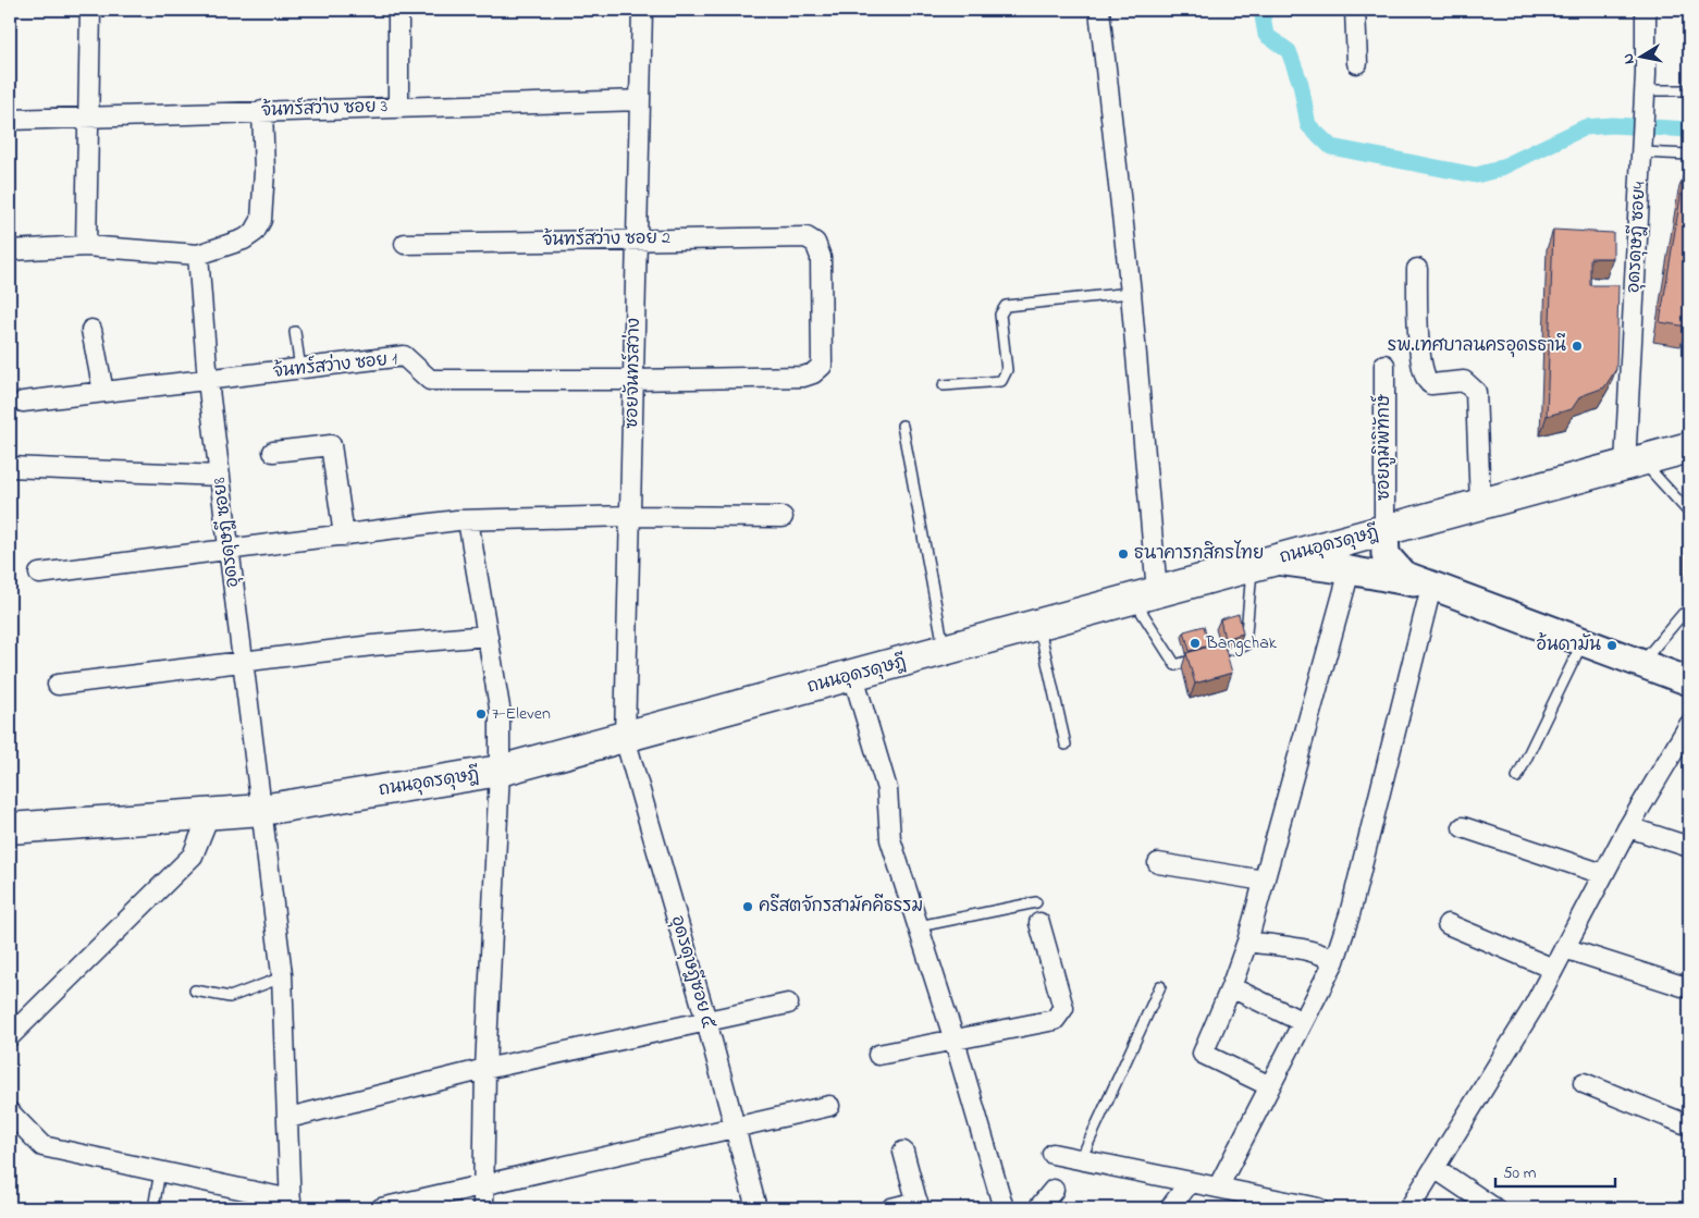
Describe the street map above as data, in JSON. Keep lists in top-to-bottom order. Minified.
{"streets":{"main road":["ถนนอุดรดุษฎี"],"street":["จ้นทร์สว่าง ซอย 3","อุดรดุษฎี ซอย4","จ้นทร์สว่าง ซอย 2","จ้นทร์สว่าง ซอย 1","ซอยจันทร์สว่าง","ซอยภูมิพิทักษ์","อุดรดุษฎี ซอย8","อุดรดุษฎีซอย ๕"]},"crossings":[["จ้นทร์สว่าง ซอย 3","ซอยจันทร์สว่าง"],["อุดรดุษฎี ซอย4","ถนนอุดรดุษฎี"],["จ้นทร์สว่าง ซอย 2","จ้นทร์สว่าง ซอย 1"],["จ้นทร์สว่าง ซอย 2","ซอยจันทร์สว่าง"],["จ้นทร์สว่าง ซอย 1","ซอยจันทร์สว่าง"],["จ้นทร์สว่าง ซอย 1","อุดรดุษฎี ซอย8"],["ซอยจันทร์สว่าง","ถนนอุดรดุษฎี"],["ซอยจันทร์สว่าง","อุดรดุษฎีซอย ๕"],["ซอยภูมิพิทักษ์","ถนนอุดรดุษฎี"],["อุดรดุษฎี ซอย8","ถนนอุดรดุษฎี"],["ถนนอุดรดุษฎี","อุดรดุษฎีซอย ๕"]],"places":["รพ.เทศบาลนครอุดรธานี","ธนาคารกสิกรไทย","Bangchak","อ้นดามัน","7-Eleven","ครีสตจักรสามัคคีธรรม"],"scale_bar":"50 m","north":"left"}
